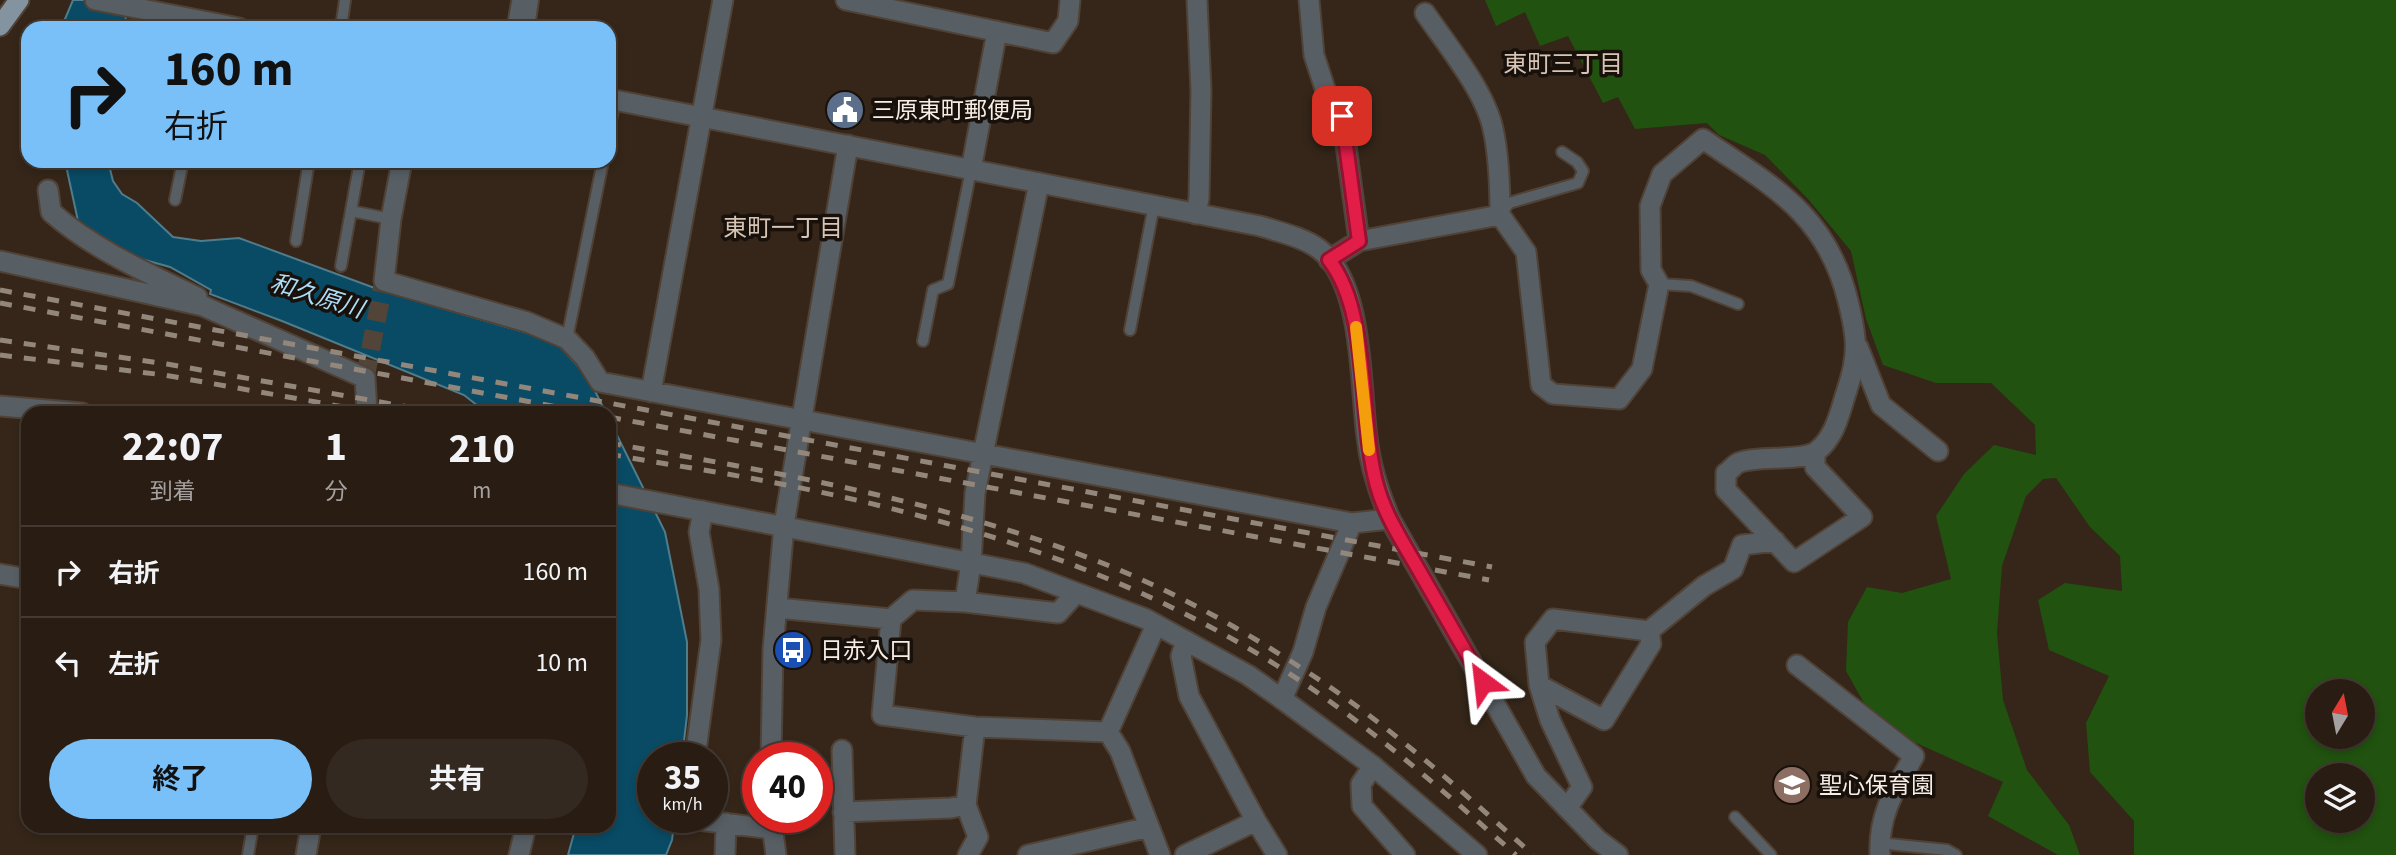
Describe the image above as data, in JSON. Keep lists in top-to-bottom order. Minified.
{"districts":["東町三丁目","東町一丁目"],"water":["和久原川"],"places":{"public building":["三原東町郵便局"],"bus stop":["日赤入口"],"school or university":["聖心保育園"]},"north":"top","page":{"turn":["160 m","右折"],"eta":["22:07","到着","1","分","210","m"],"list":[{"name":"右折","value":"160 m"},{"name":"左折","value":"10 m"}],"buttons":["終了","共有"],"speed":"35 km/h","limit":"40"}}
